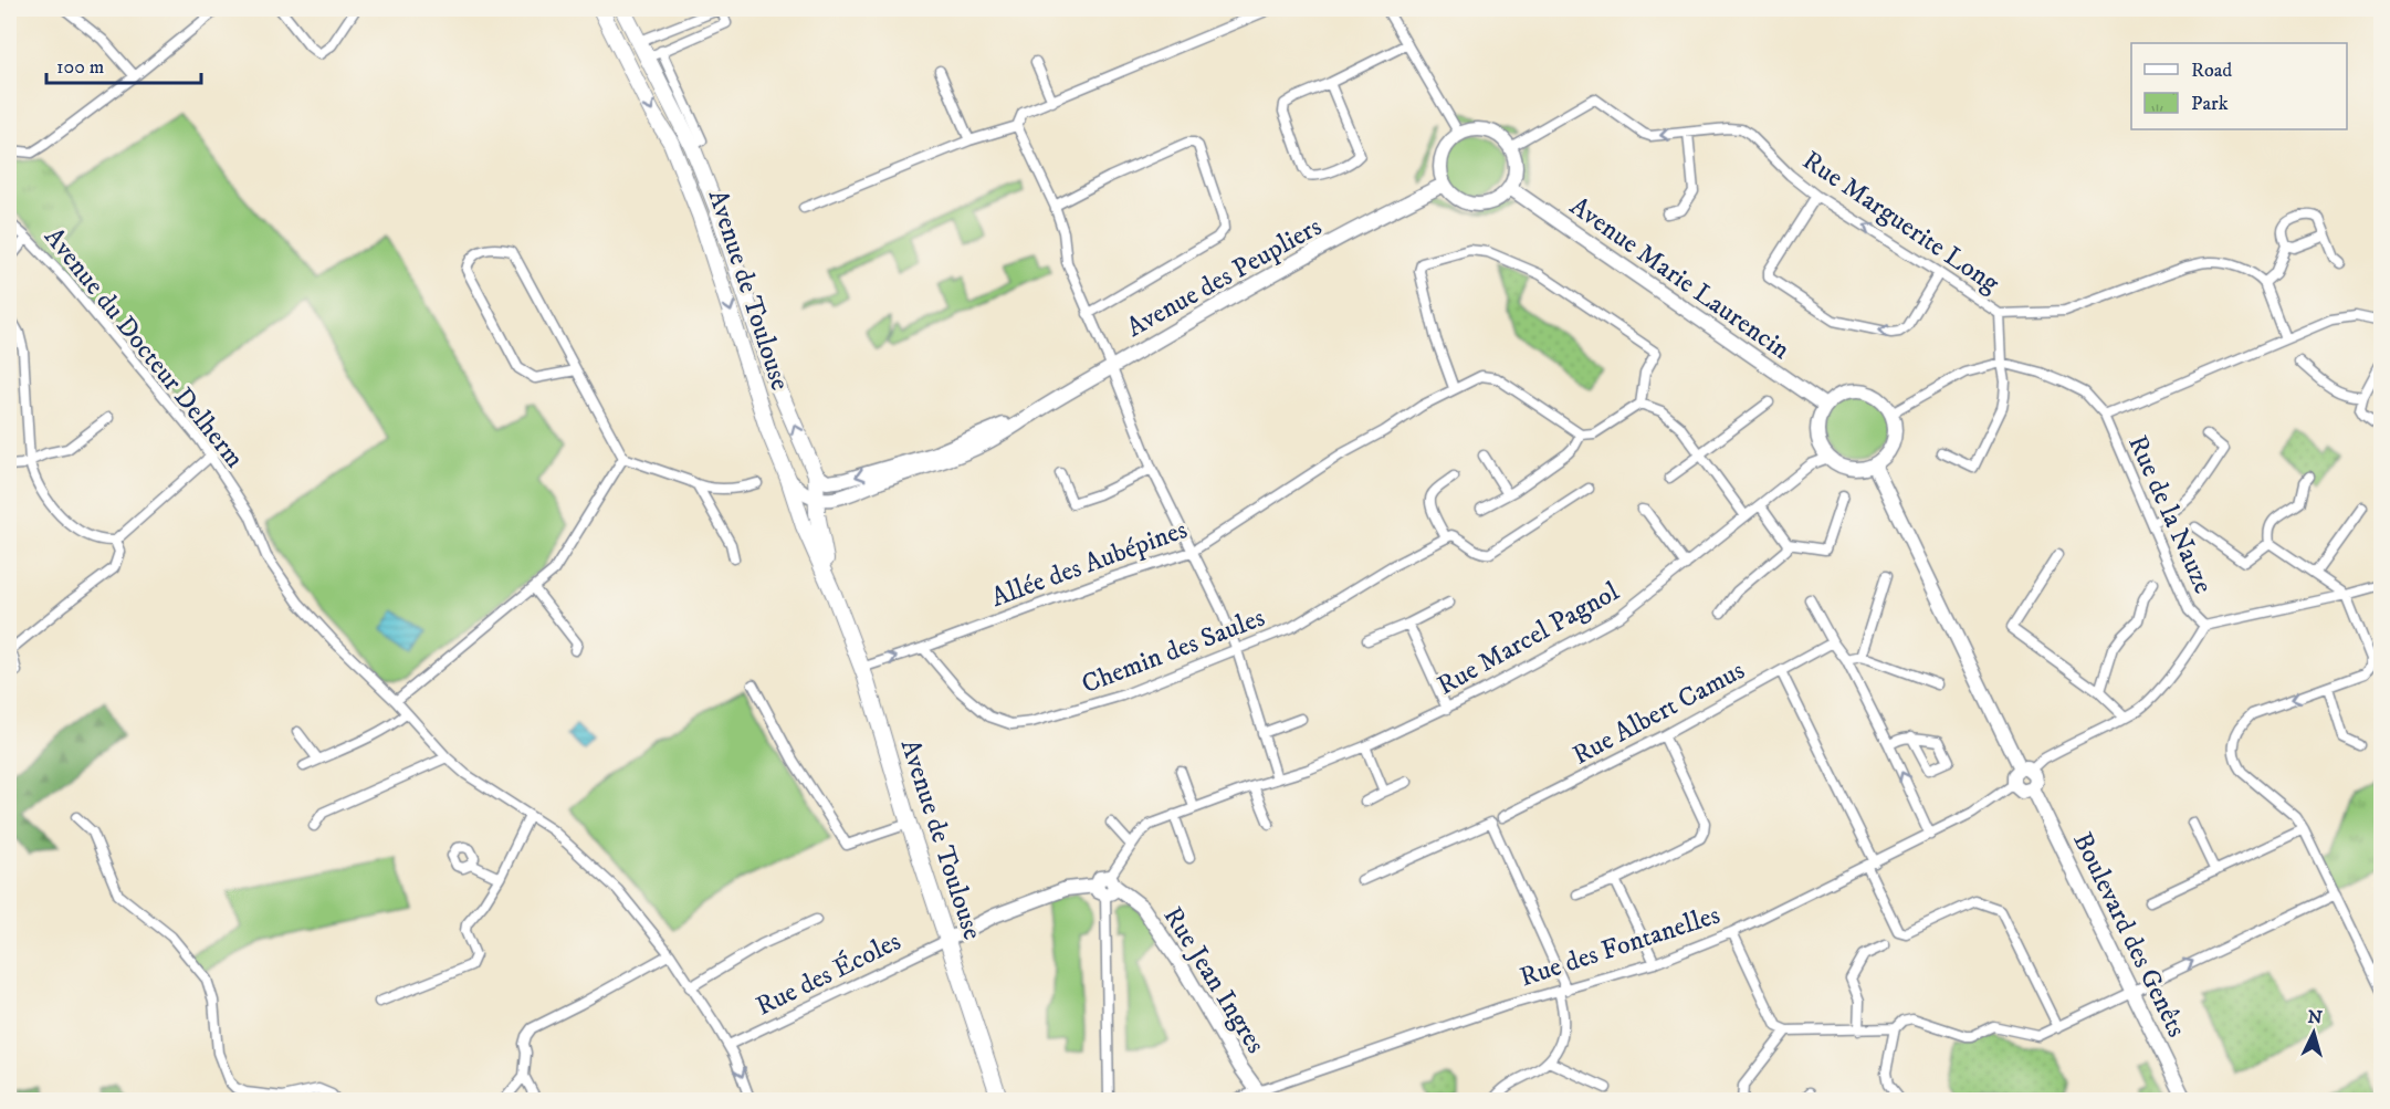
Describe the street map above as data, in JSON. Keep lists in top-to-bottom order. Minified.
{"streets":{"main road":["Avenue de Toulouse"],"street":["Rue Marguerite Long","Avenue des Peupliers","Avenue Marie Laurencin","Avenue du Docteur Delherm","Rue de la Nauze","Allée des Aubépines","Rue Marcel Pagnol","Chemin des Saules","Rue Albert Camus","Boulevard des Genêts","Rue des Fontanelles","Rue des Écoles","Rue Jean Ingres"]},"crossings":[["Rue Marguerite Long","Avenue des Peupliers"],["Rue Marguerite Long","Avenue Marie Laurencin"],["Avenue des Peupliers","Avenue Marie Laurencin"],["Avenue des Peupliers","Avenue de Toulouse"],["Avenue Marie Laurencin","Rue Marcel Pagnol"],["Avenue de Toulouse","Allée des Aubépines"],["Avenue de Toulouse","Rue des Écoles"],["Avenue du Docteur Delherm","Rue des Écoles"],["Allée des Aubépines","Chemin des Saules"],["Rue Marcel Pagnol","Rue Jean Ingres"],["Boulevard des Genêts","Rue des Fontanelles"],["Rue des Fontanelles","Rue Jean Ingres"]],"one_way":["Rue Marguerite Long"],"legend":["Road","Park"],"scale_bar":"100 m","north":"top"}
